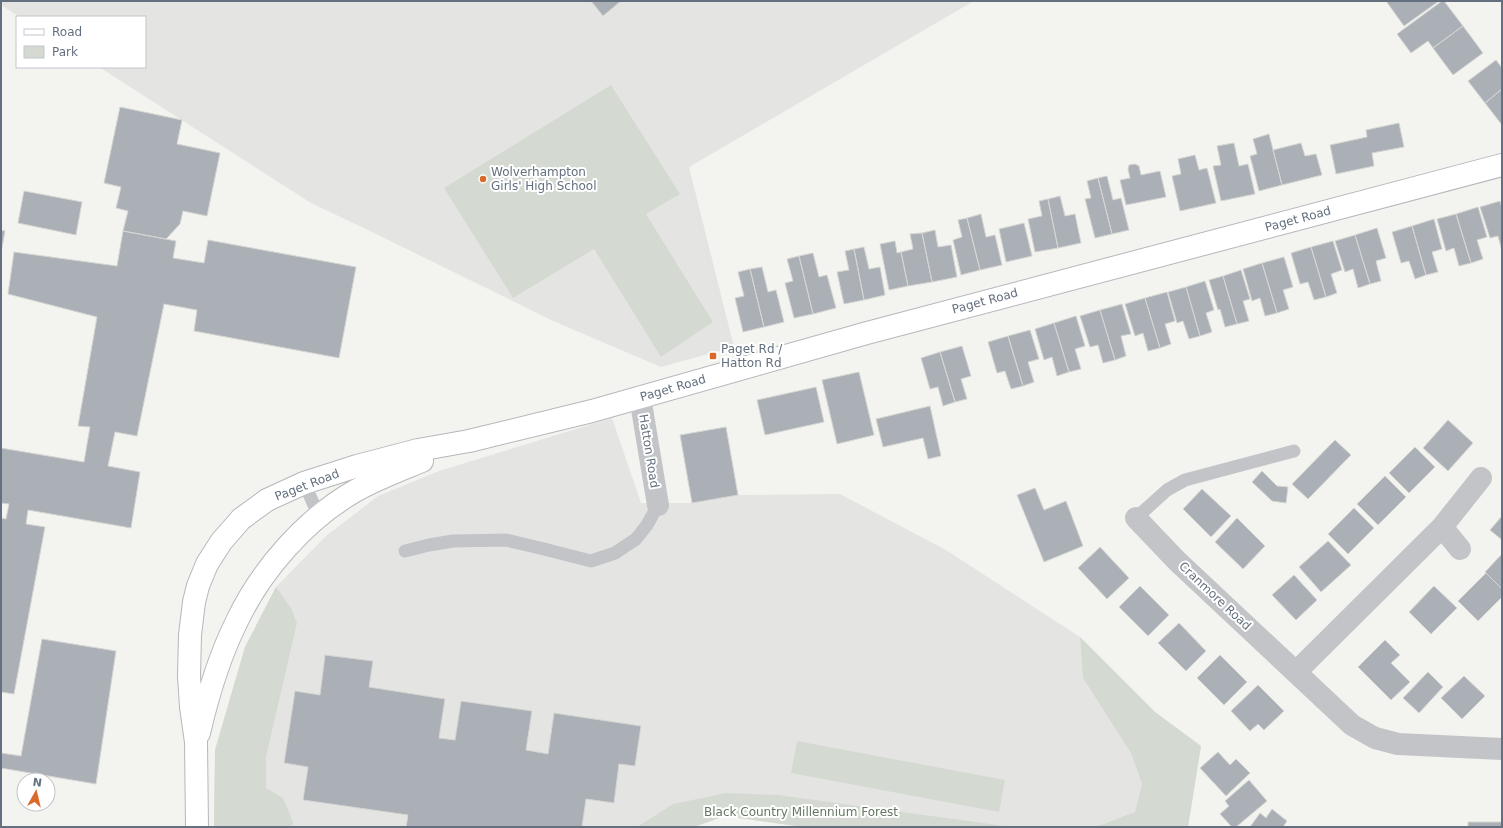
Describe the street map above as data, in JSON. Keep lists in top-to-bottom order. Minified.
{"streets":{"street":["Paget Road","Hatton Road","Cranmore Road"]},"crossings":[["Paget Road","Hatton Road"]],"parks":["Black Country Millennium Forest"],"places":{"other":["Wolverhampton Girls' High School"],"transit":["Paget Rd / Hatton Rd"]},"legend":["Road","Park"],"north":"top"}
